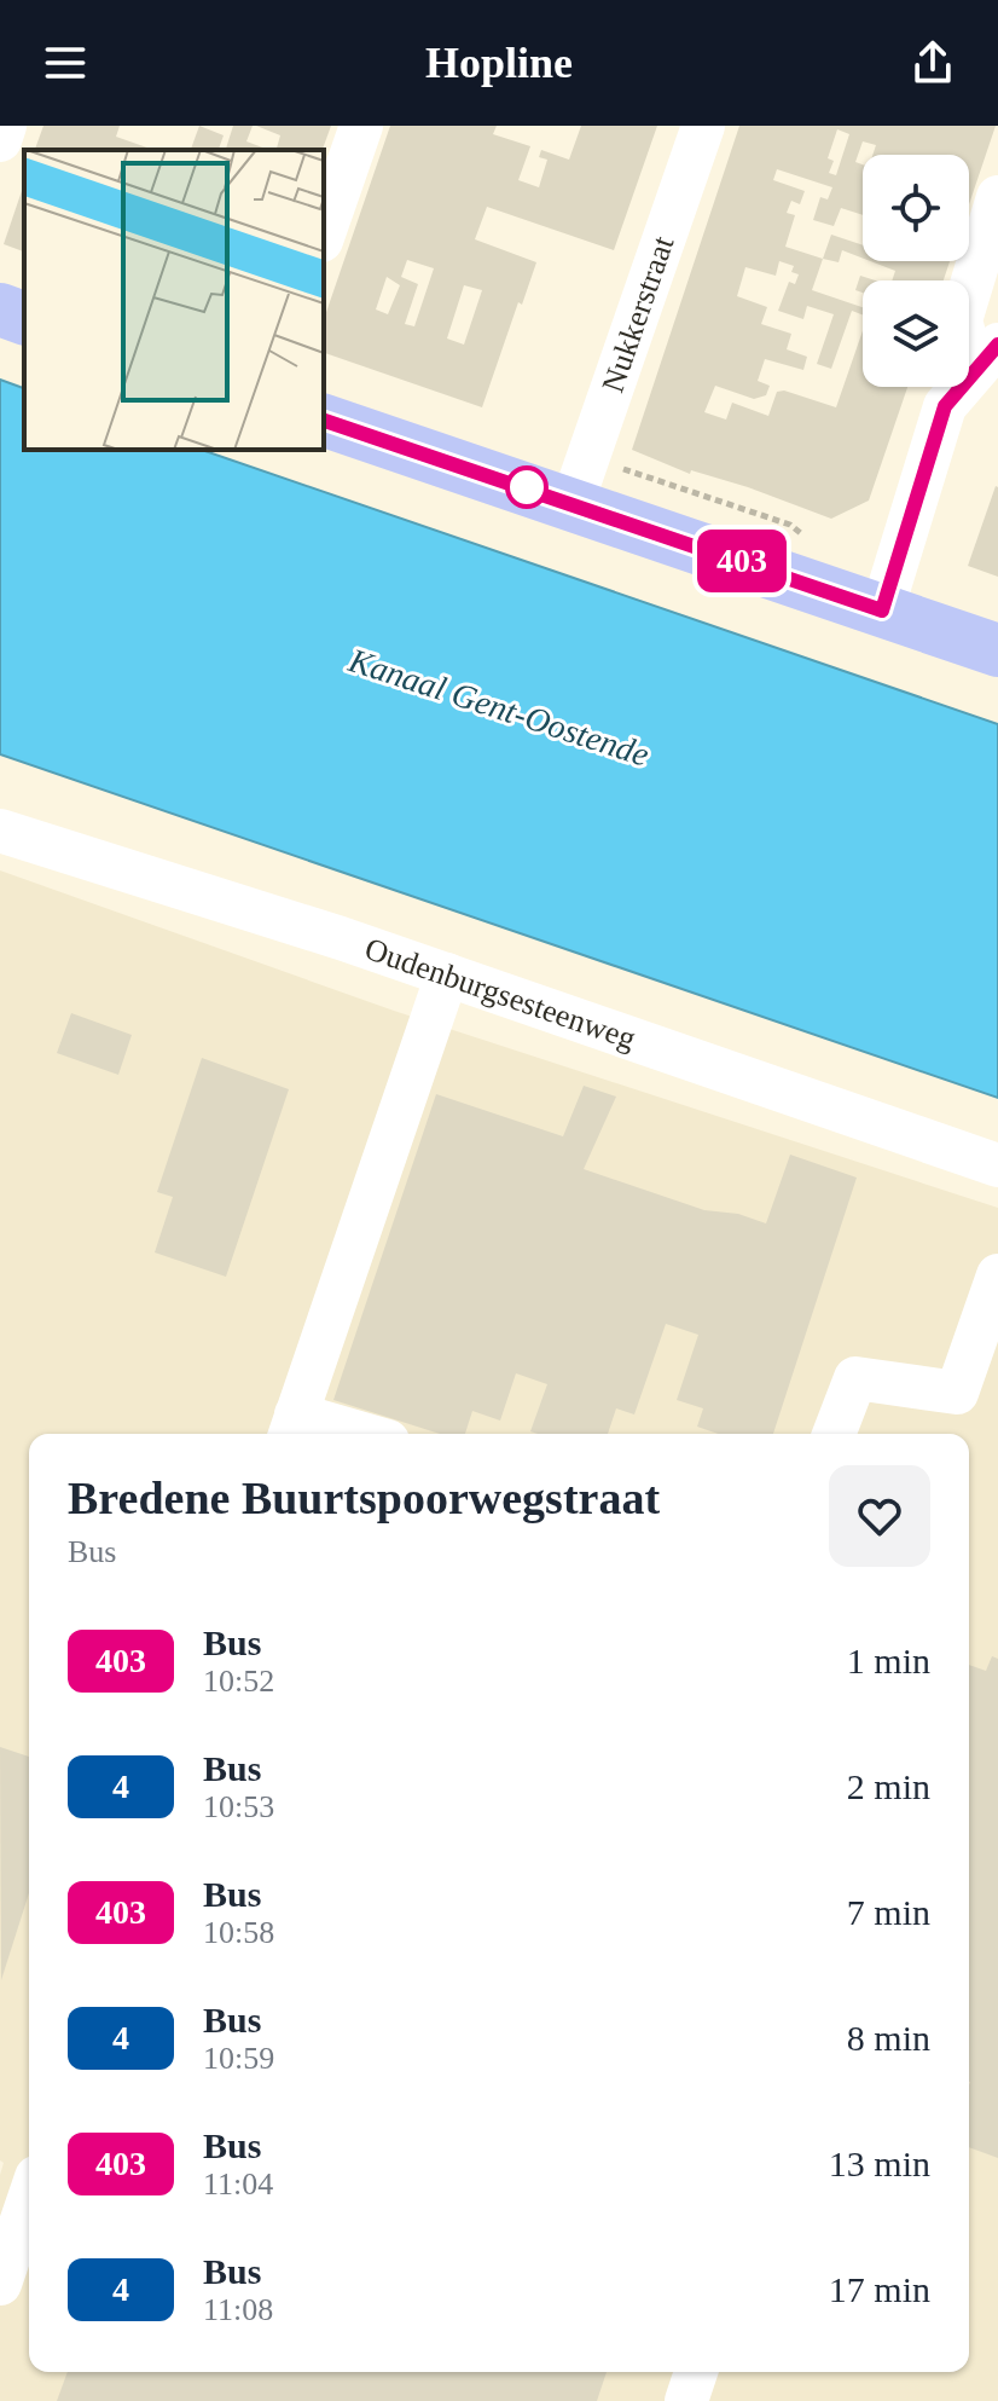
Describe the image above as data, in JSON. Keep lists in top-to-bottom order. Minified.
{"streets":{"street":["Nukkerstraat","Oudenburgsesteenweg"]},"water":["Kanaal Gent-Oostende"],"lines":["bus line 403"],"page":{"header":"Hopline","on_map":"403","heading":["Bredene Buurtspoorwegstraat","Bus"],"list":[{"mark":"403","name":"Bus","note":"10:52","value":"1 min"},{"mark":"4","name":"Bus","note":"10:53","value":"2 min"},{"mark":"403","name":"Bus","note":"10:58","value":"7 min"},{"mark":"4","name":"Bus","note":"10:59","value":"8 min"},{"mark":"403","name":"Bus","note":"11:04","value":"13 min"},{"mark":"4","name":"Bus","note":"11:08","value":"17 min"}]}}
